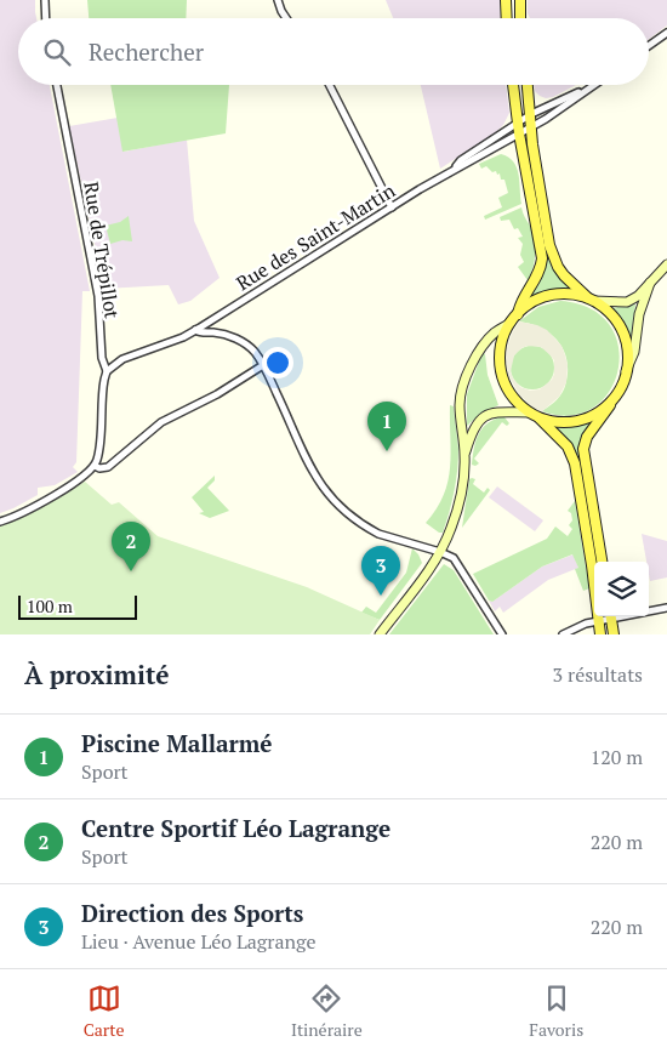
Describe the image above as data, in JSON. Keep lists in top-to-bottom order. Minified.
{"streets":{"street":["Rue des Saint-Martin","Rue de Trépillot"]},"crossings":[["Rue des Saint-Martin","Rue de Trépillot"]],"scale_bar":"100 m","page":{"search":"Rechercher","pins":["1","2","3"],"scale":"100 m","heading":["À proximité","3 résultats"],"list":[{"mark":"1","name":"Piscine Mallarmé","note":"Sport","value":"120 m"},{"mark":"2","name":"Centre Sportif Léo Lagrange","note":"Sport","value":"220 m"},{"mark":"3","name":"Direction des Sports","note":"Lieu · Avenue Léo Lagrange","value":"220 m"}],"nav":["Carte","Itinéraire","Favoris"]}}
